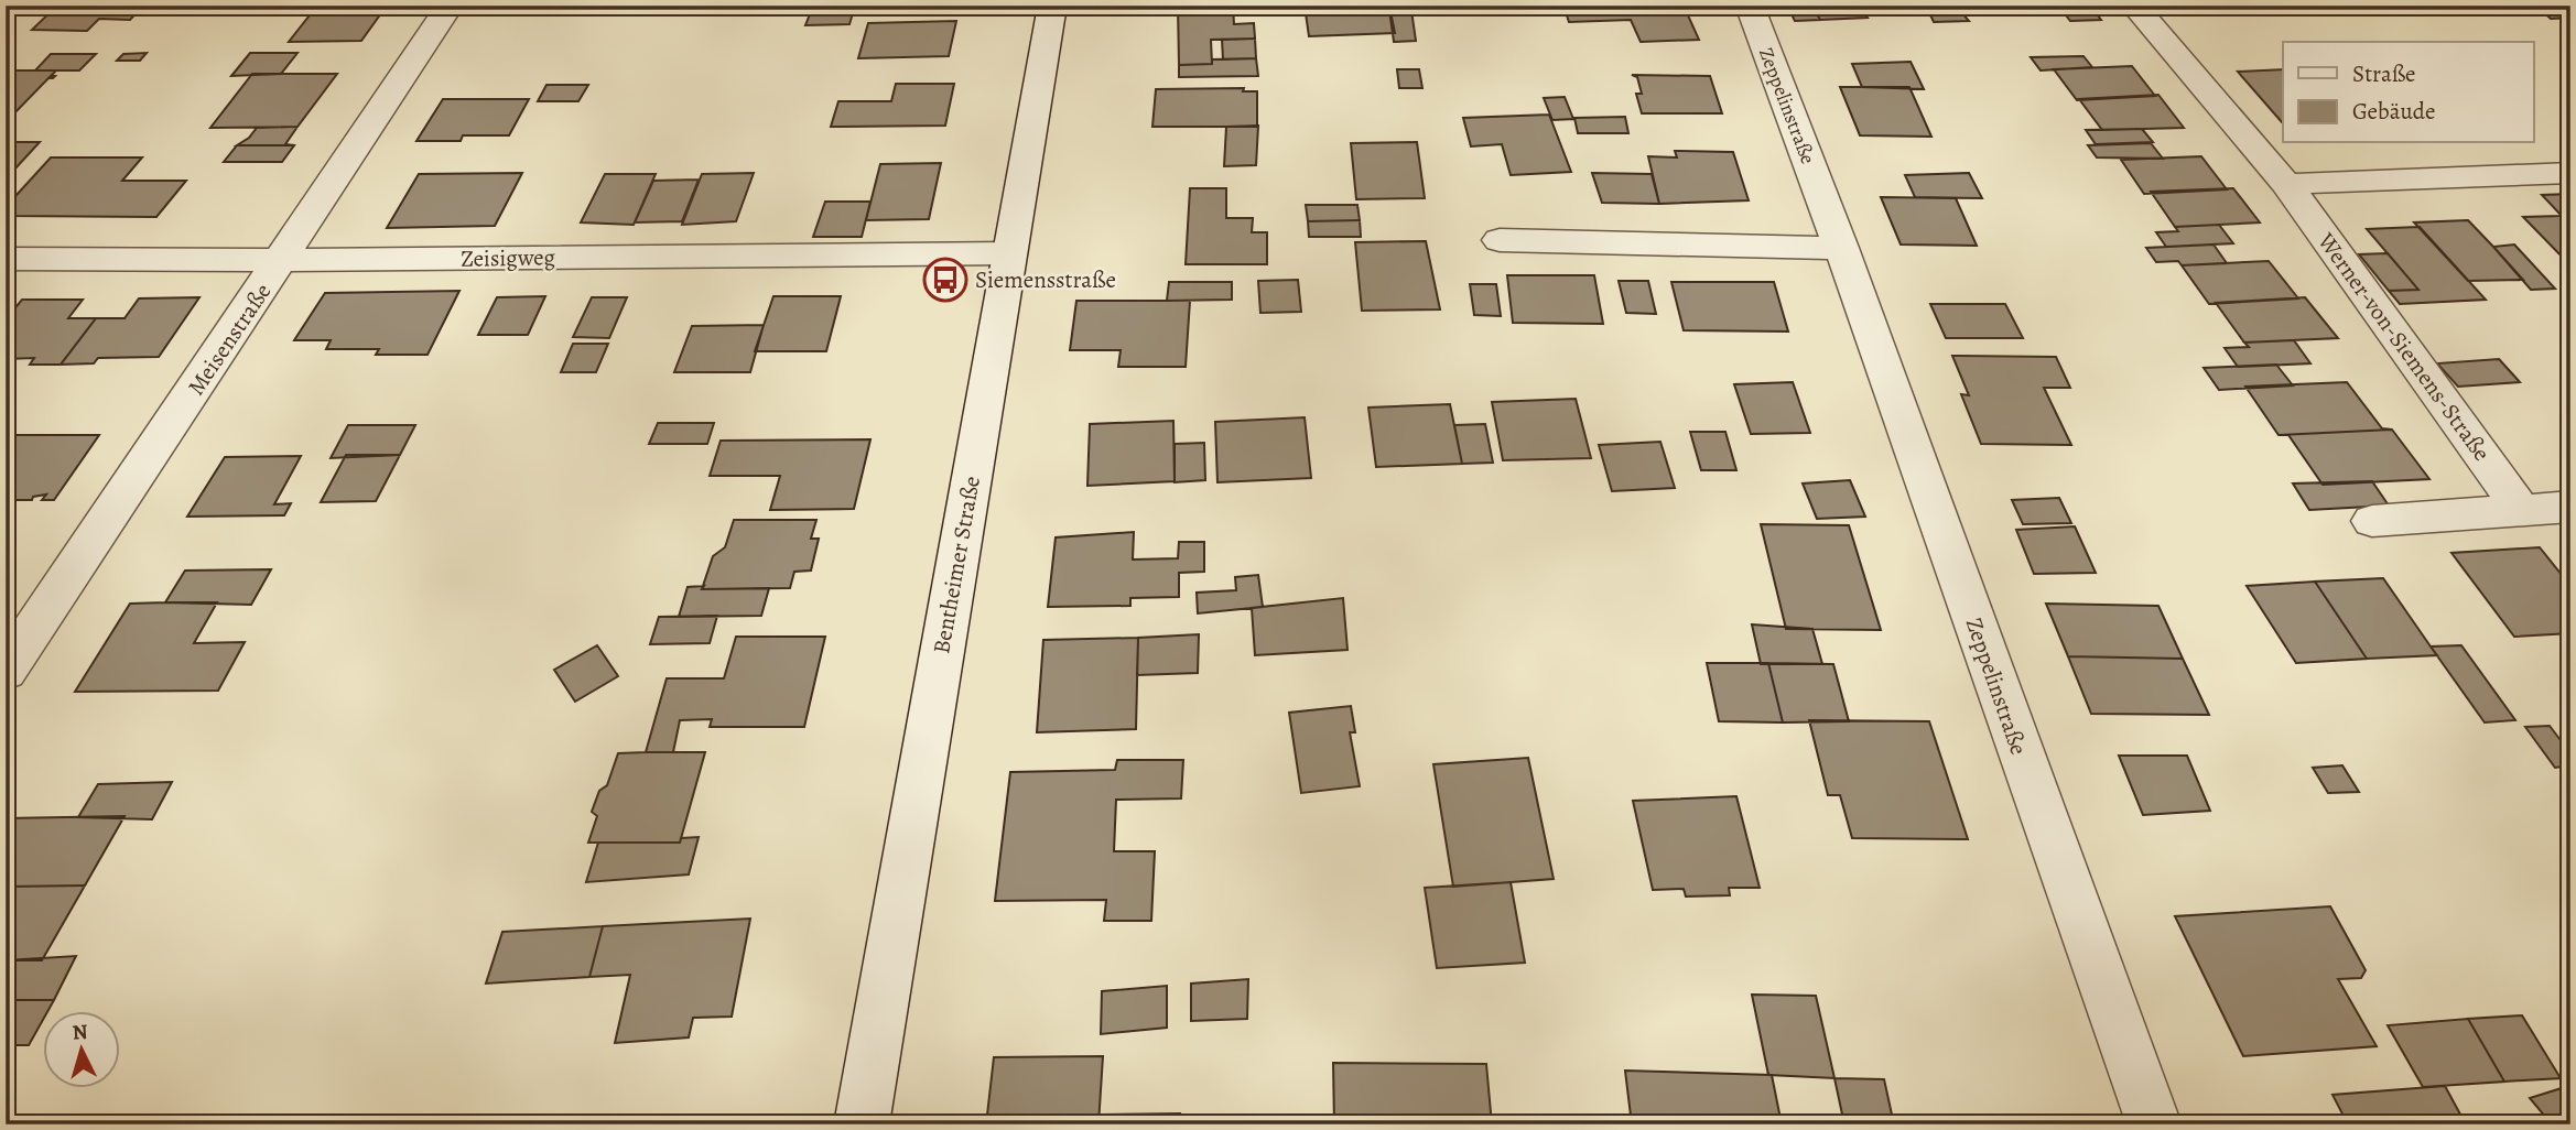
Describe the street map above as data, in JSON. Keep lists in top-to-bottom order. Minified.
{"streets":{"street":["Zeppelinstraße","Zeisigweg","Meisenstraße","Werner-von-Siemens-Straße","Bentheimer Straße"]},"crossings":[["Zeisigweg","Meisenstraße"],["Zeisigweg","Bentheimer Straße"]],"places":{"bus stop":["Siemensstraße"]},"legend":["Straße","Gebäude"],"north":"top"}
